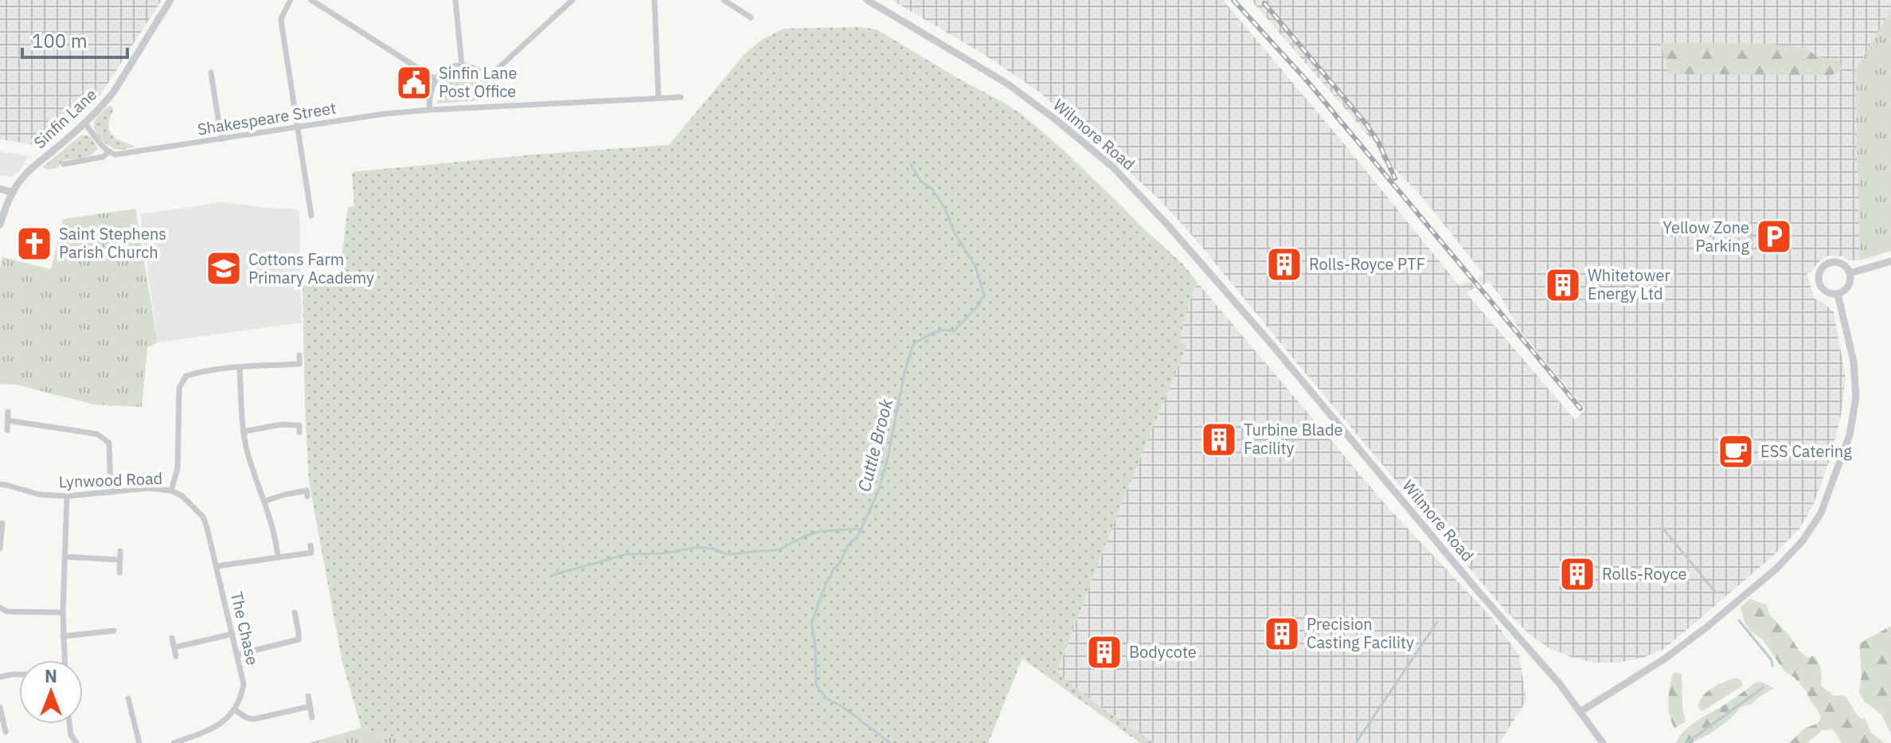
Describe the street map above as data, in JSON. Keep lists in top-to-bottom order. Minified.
{"streets":{"street":["Sinfin Lane","Shakespeare Street","Wilmore Road","Lynwood Road","The Chase"]},"crossings":[["Lynwood Road","The Chase"]],"water":["Cuttle Brook"],"places":{"public building":["Sinfin Lane Post Office"],"parking":["Yellow Zone Parking"],"church":["Saint Stephens Parish Church"],"building":["Rolls-Royce PTF","Whitetower Energy Ltd","Turbine Blade Facility","Rolls-Royce","Precision Casting Facility","Bodycote"],"school or university":["Cottons Farm Primary Academy"],"cafe":["ESS Catering"]},"scale_bar":"100 m","north":"top"}
